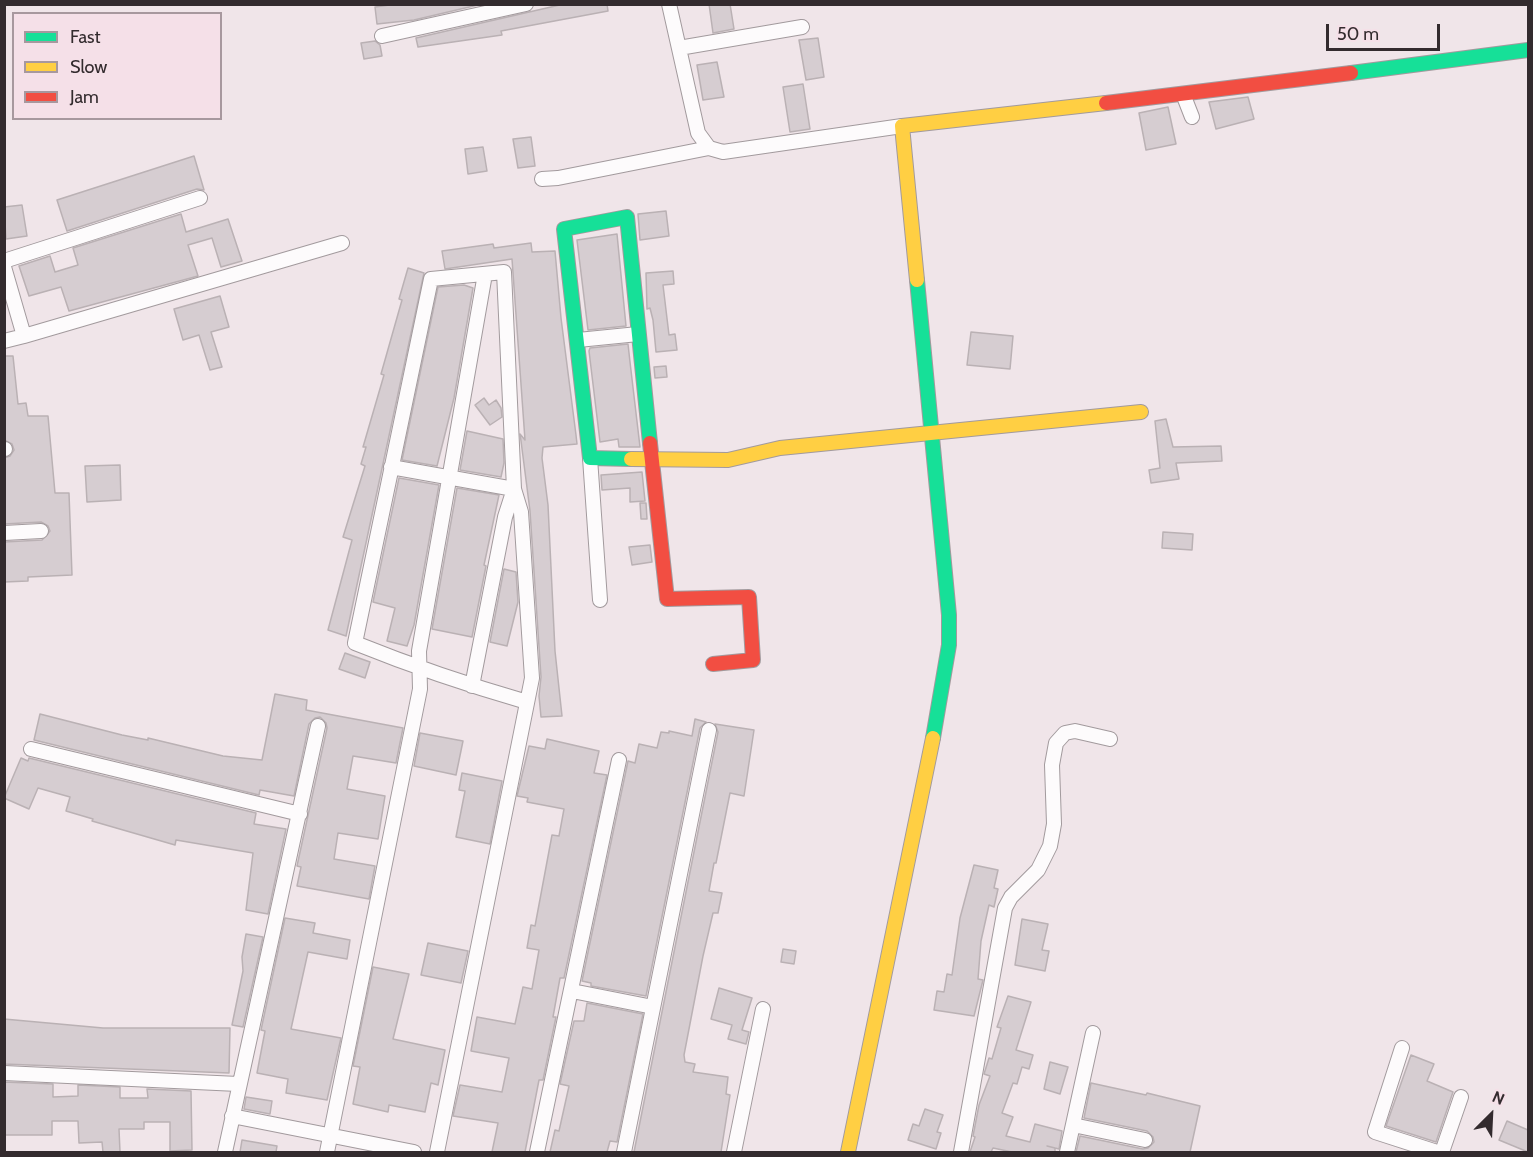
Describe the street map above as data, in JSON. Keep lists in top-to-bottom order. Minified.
{"legend":["Fast","Slow","Jam"],"scale_bar":"50 m","north":"top right"}
